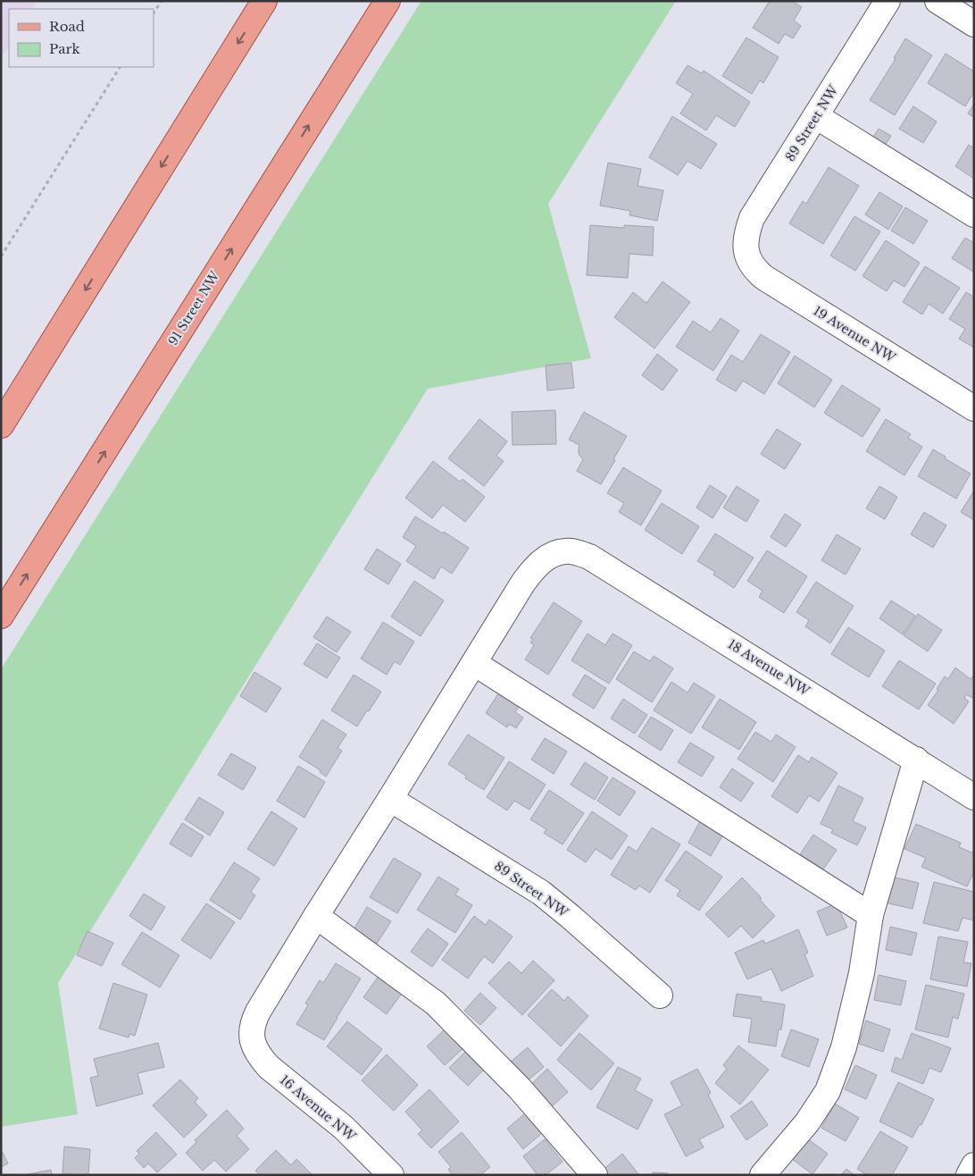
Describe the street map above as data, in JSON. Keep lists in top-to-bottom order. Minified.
{"streets":{"main road":["91 Street NW"],"street":["89 Street NW","19 Avenue NW","18 Avenue NW","16 Avenue NW"]},"crossings":[["89 Street NW","19 Avenue NW"]],"legend":["Road","Park"]}
